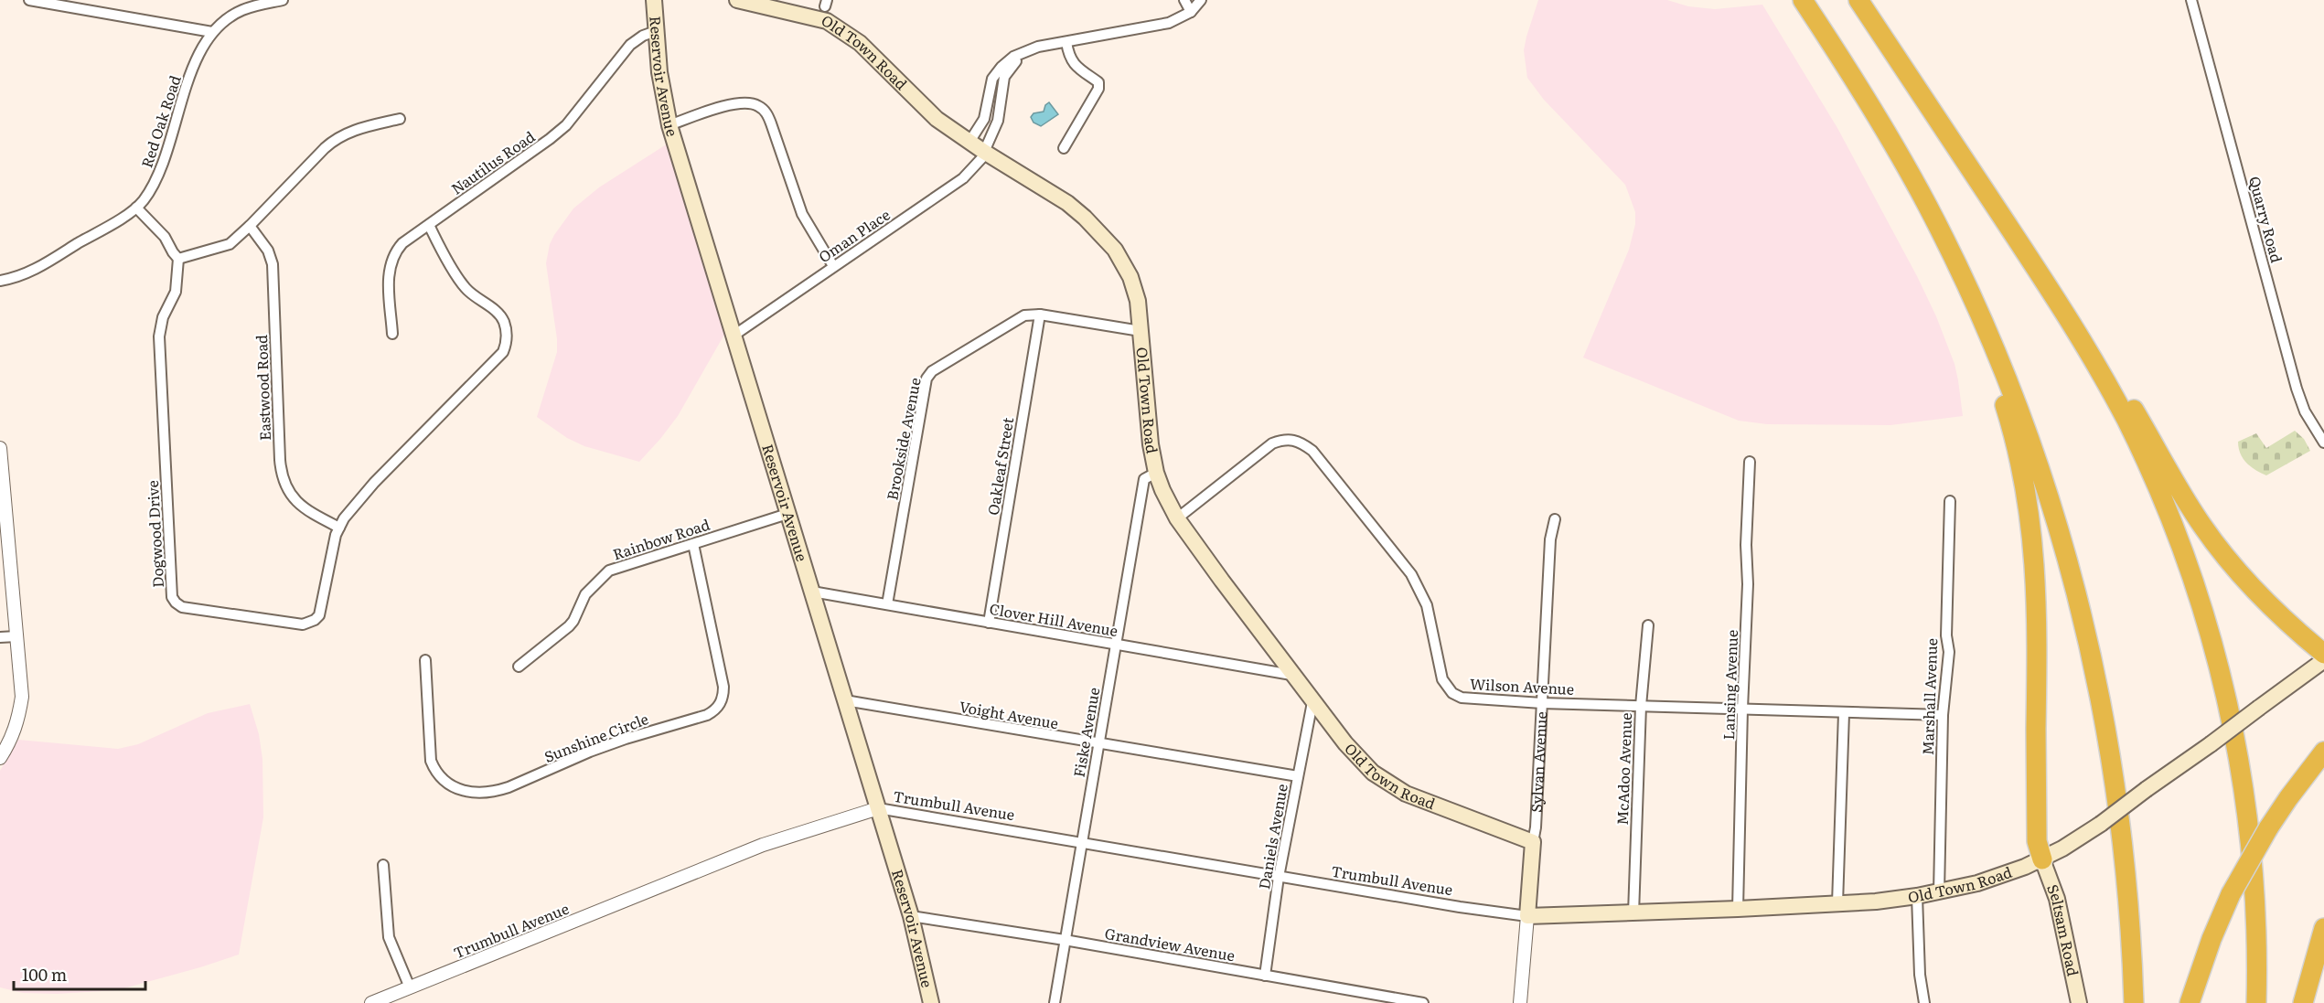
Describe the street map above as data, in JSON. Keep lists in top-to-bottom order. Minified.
{"streets":{"main road":["Old Town Road","Reservoir Avenue","Sylvan Avenue","Seltsam Road"],"street":["Red Oak Road","Nautilus Road","Quarry Road","Oman Place","Eastwood Road","Brookside Avenue","Oakleaf Street","Dogwood Drive","Rainbow Road","Clover Hill Avenue","Lansing Avenue","Wilson Avenue","Marshall Avenue","Voight Avenue","Fiske Avenue","Sunshine Circle","McAdoo Avenue","Trumbull Avenue","Daniels Avenue","Grandview Avenue"]},"crossings":[["Old Town Road","Oman Place"],["Old Town Road","Brookside Avenue"],["Old Town Road","Clover Hill Avenue"],["Old Town Road","Lansing Avenue"],["Old Town Road","Wilson Avenue"],["Old Town Road","Marshall Avenue"],["Old Town Road","Fiske Avenue"],["Old Town Road","Sylvan Avenue"],["Old Town Road","McAdoo Avenue"],["Old Town Road","Trumbull Avenue"],["Old Town Road","Daniels Avenue"],["Old Town Road","Seltsam Road"],["Reservoir Avenue","Nautilus Road"],["Reservoir Avenue","Oman Place"],["Reservoir Avenue","Rainbow Road"],["Reservoir Avenue","Clover Hill Avenue"],["Reservoir Avenue","Voight Avenue"],["Reservoir Avenue","Trumbull Avenue"],["Reservoir Avenue","Grandview Avenue"],["Nautilus Road","Dogwood Drive"],["Eastwood Road","Dogwood Drive"],["Brookside Avenue","Oakleaf Street"],["Brookside Avenue","Clover Hill Avenue"],["Oakleaf Street","Clover Hill Avenue"],["Rainbow Road","Sunshine Circle"],["Clover Hill Avenue","Fiske Avenue"],["Lansing Avenue","Wilson Avenue"],["Wilson Avenue","Marshall Avenue"],["Wilson Avenue","Sylvan Avenue"],["Wilson Avenue","McAdoo Avenue"],["Voight Avenue","Fiske Avenue"],["Voight Avenue","Daniels Avenue"],["Fiske Avenue","Trumbull Avenue"],["Fiske Avenue","Grandview Avenue"],["Sylvan Avenue","Trumbull Avenue"],["Trumbull Avenue","Daniels Avenue"],["Daniels Avenue","Grandview Avenue"]],"scale_bar":"100 m"}
